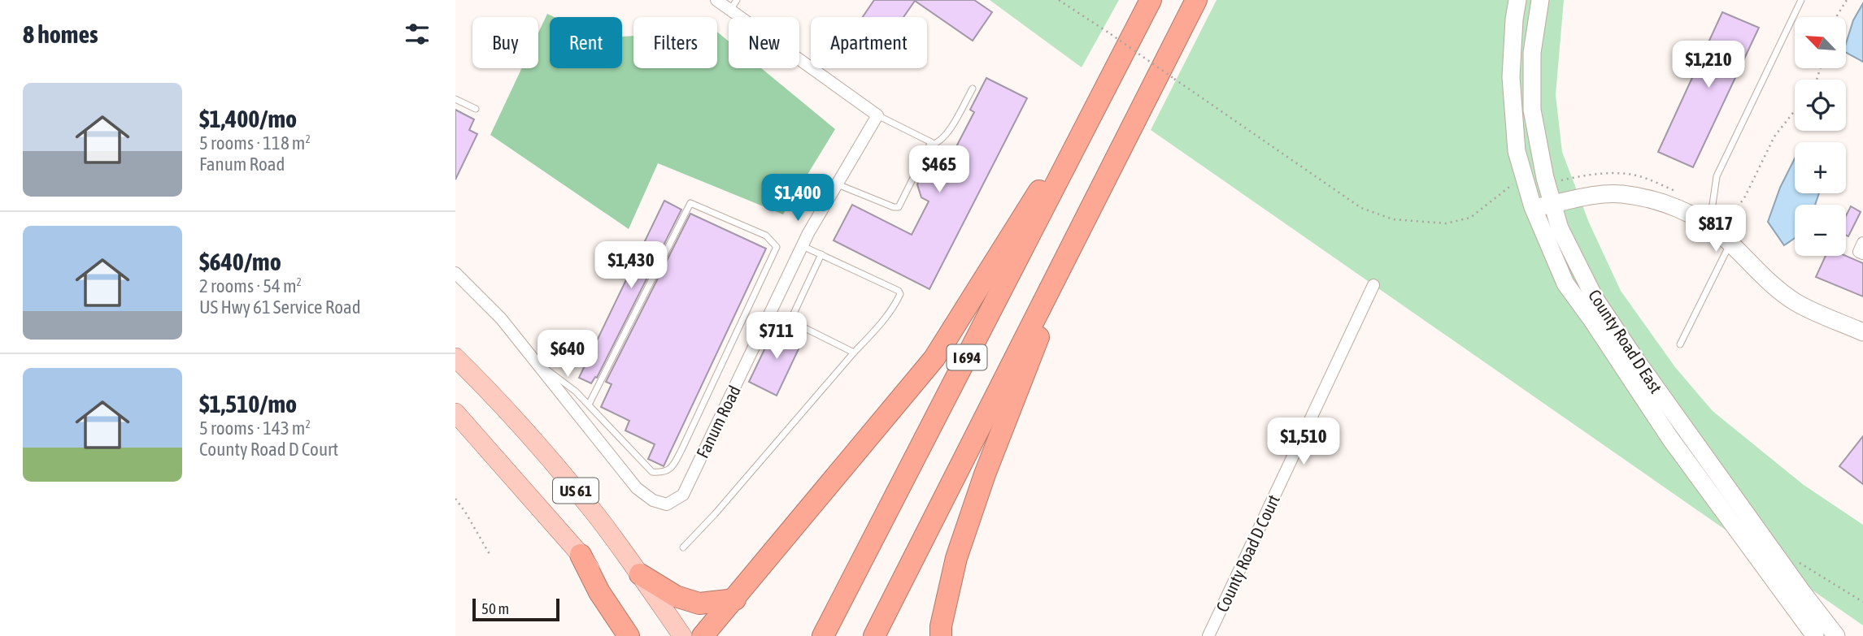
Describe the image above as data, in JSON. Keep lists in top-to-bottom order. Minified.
{"streets":{"highway":["I 694"],"main road":["US 61"],"street":["County Road D East","Fanum Road","County Road D Court"]},"scale_bar":"50 m","north":"top left","page":{"heading":"8 homes","map_buttons":["+","−"],"chip":["Buy","Rent","Filters","New","Apartment"],"price":["$1,210","$465","$1,400","$817","$1,430","$711","$640","$1,510"],"list":[{"name":"$1,400/mo","note":"5 rooms · 118 m² · Fanum Road"},{"name":"$640/mo","note":"2 rooms · 54 m² · US Hwy 61 Service Road"},{"name":"$1,510/mo","note":"5 rooms · 143 m² · County Road D Court"}],"scale":"50 m"}}
